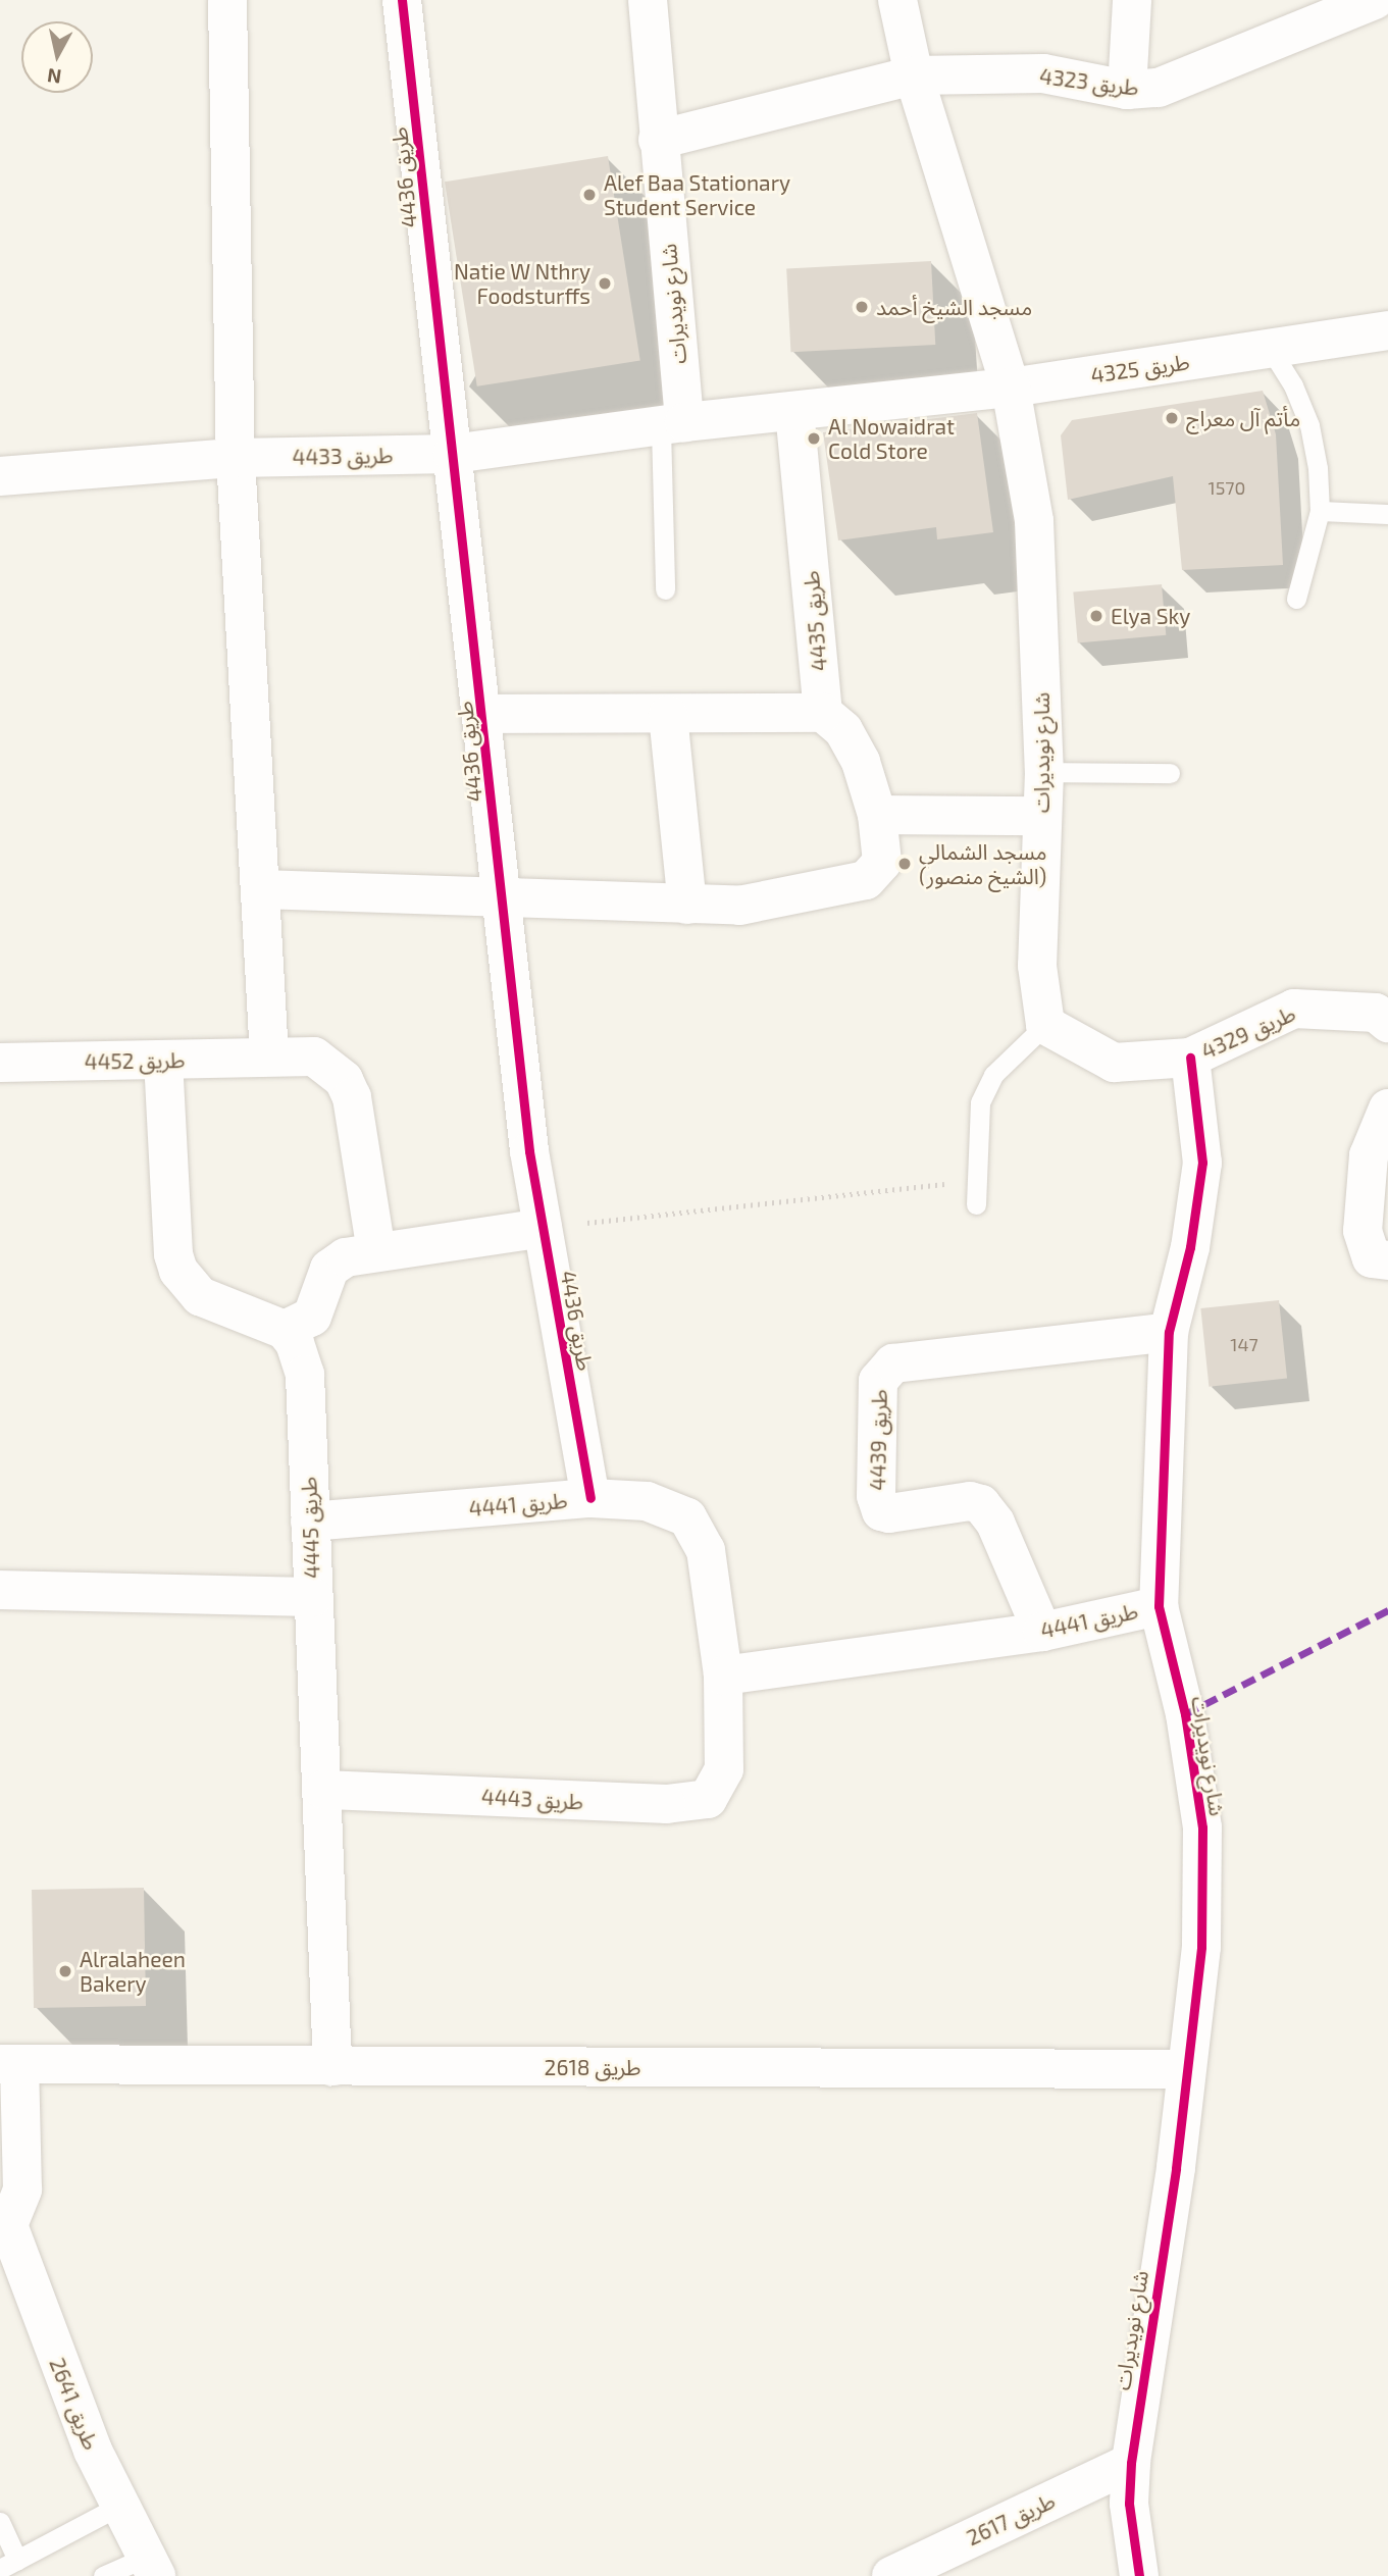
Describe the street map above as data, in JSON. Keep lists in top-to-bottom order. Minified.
{"streets":{"street":["طريق 4323","طريق 4436","شارع نويديرات","طريق 4325","طريق 4433","طريق 4435","طريق 4329","طريق 4452","طريق 4439","طريق 4441","طريق 4445","طريق 4443","طريق 2618","طريق 2641","طريق 2617"]},"crossings":[["طريق 4323","شارع نويديرات"],["طريق 4436","طريق 4433"],["طريق 4436","طريق 4441"],["شارع نويديرات","طريق 4325"],["شارع نويديرات","طريق 4433"],["شارع نويديرات","طريق 4329"],["شارع نويديرات","طريق 4439"],["شارع نويديرات","طريق 4441"],["شارع نويديرات","طريق 2618"],["شارع نويديرات","طريق 2617"],["طريق 4439","طريق 4441"],["طريق 4441","طريق 4445"],["طريق 4441","طريق 4443"],["طريق 4445","طريق 4443"],["طريق 4445","طريق 2618"],["طريق 2618","طريق 2641"]],"places":["Alef Baa Stationary Student Service","Natie W Nthry Foodsturffs","مسجد الشيخ أحمد","مأتم آل معراج","Al Nowaidrat Cold Store","Elya Sky","مسجد الشمالي (الشيخ منصور)","Alralaheen Bakery"],"house_numbers":["1570","147"],"north":"bottom"}
